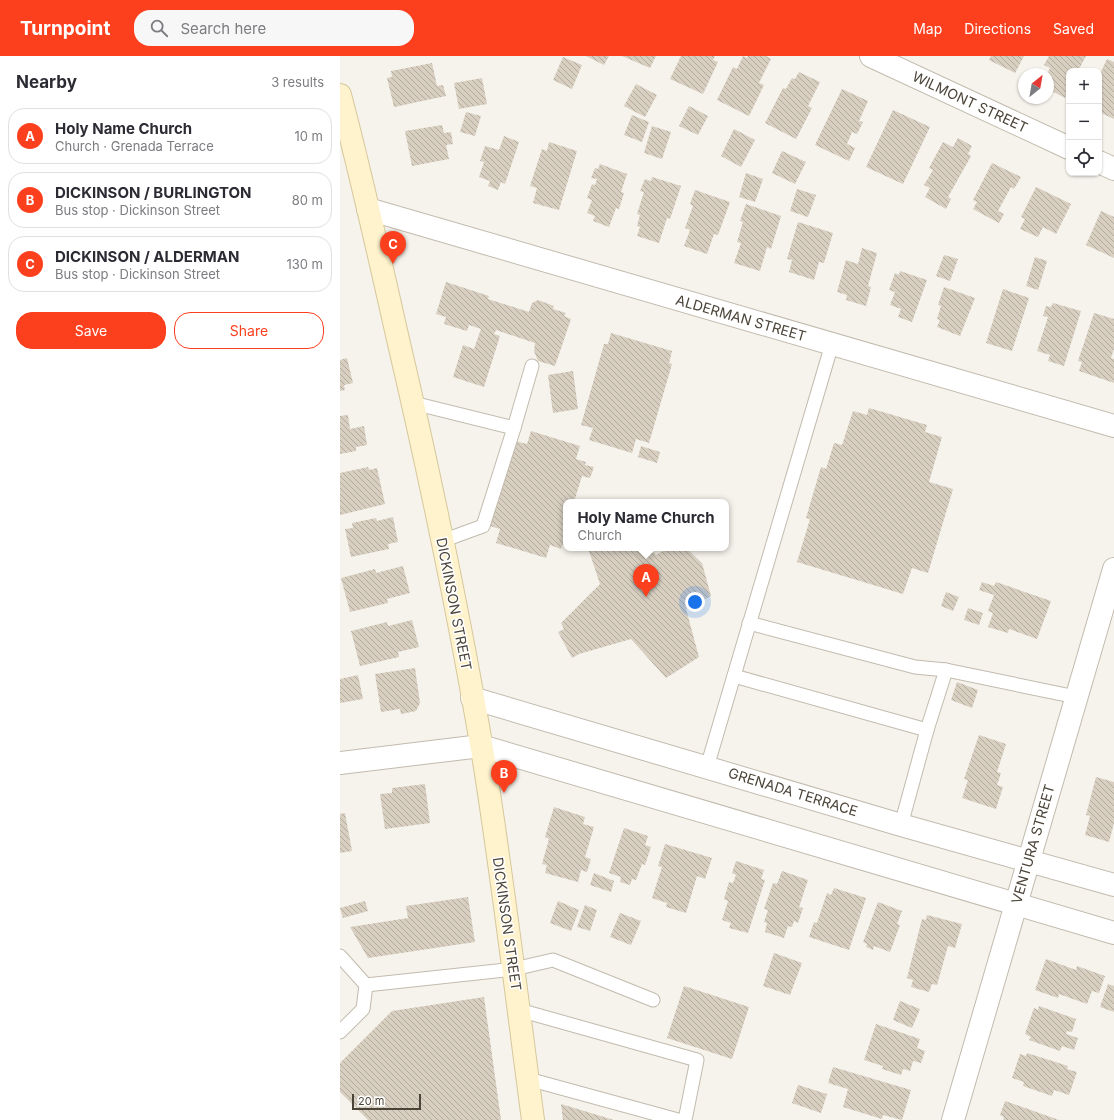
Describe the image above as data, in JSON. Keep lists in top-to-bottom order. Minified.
{"streets":{"main road":["DICKINSON STREET"],"street":["WILMONT STREET","ALDERMAN STREET","GRENADA TERRACE","VENTURA STREET"]},"crossings":[["ALDERMAN STREET","DICKINSON STREET"],["DICKINSON STREET","GRENADA TERRACE"],["GRENADA TERRACE","VENTURA STREET"]],"scale_bar":"20 m","north":"top right","page":{"header":"Turnpoint","search":"Search here","nav":["Map","Directions","Saved"],"heading":["Nearby","3 results"],"map_buttons":["+","−"],"list":[{"mark":"A","name":"Holy Name Church","note":"Church · Grenada Terrace","value":"10 m"},{"mark":"B","name":"DICKINSON / BURLINGTON","note":"Bus stop · Dickinson Street","value":"80 m"},{"mark":"C","name":"DICKINSON / ALDERMAN","note":"Bus stop · Dickinson Street","value":"130 m"}],"pins":["C","A","B"],"buttons":["Save","Share"],"popup":["Holy Name Church","Church"],"scale":"20 m"}}
